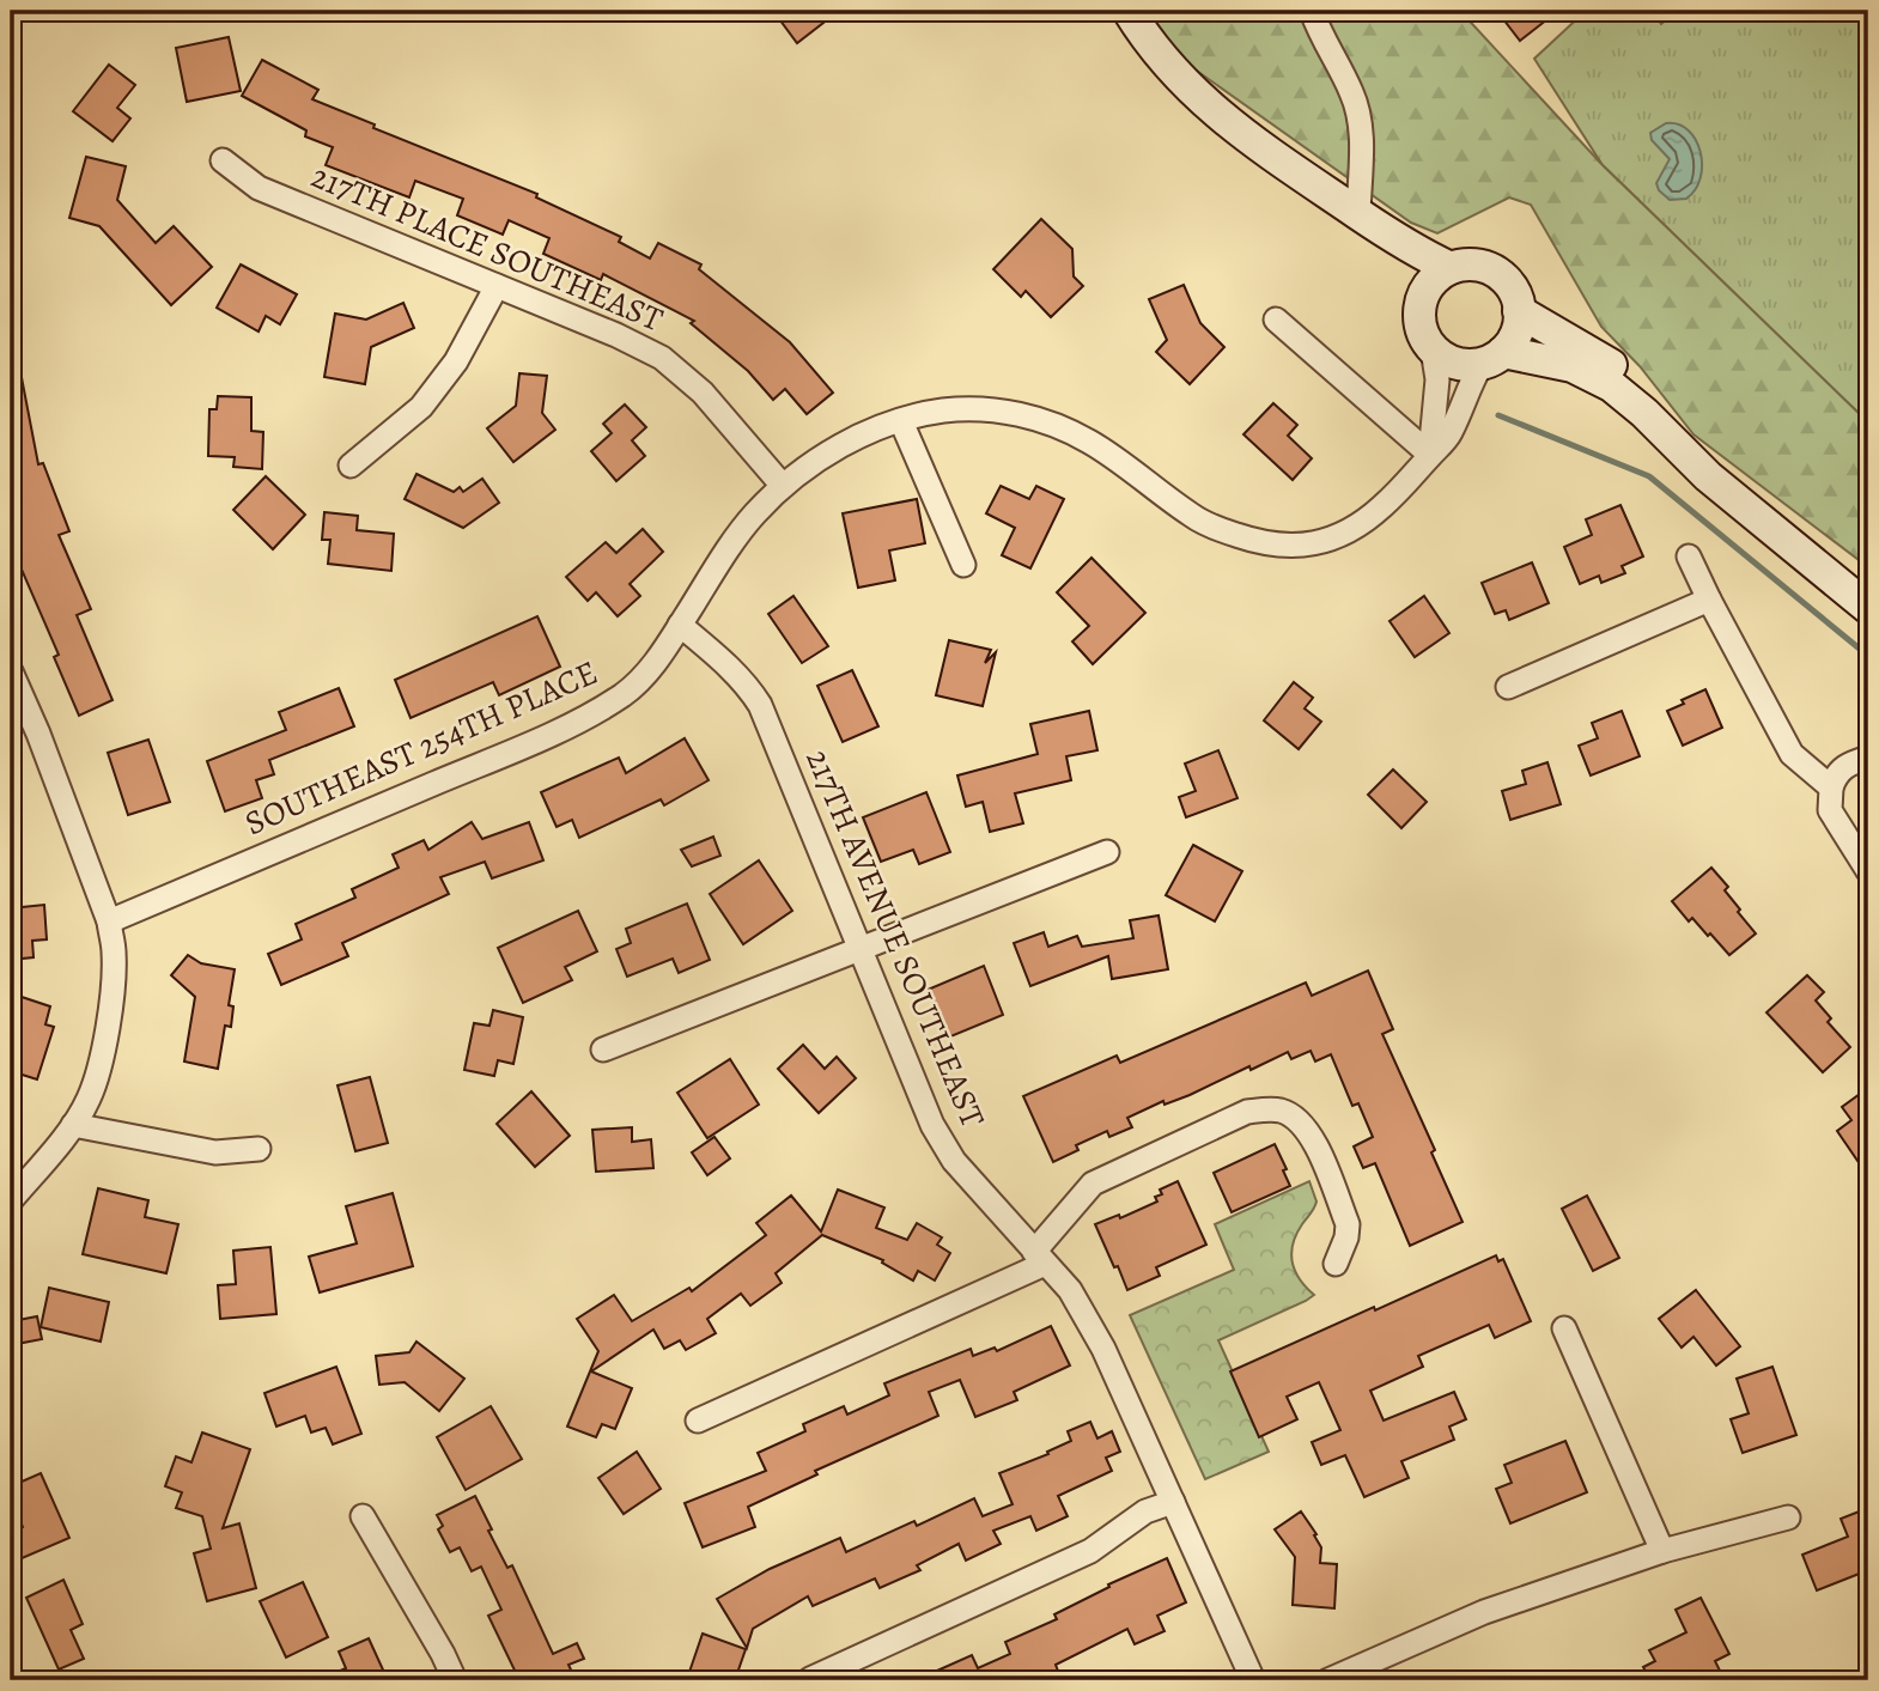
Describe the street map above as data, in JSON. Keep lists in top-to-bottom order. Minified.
{"streets":{"street":["217TH PLACE SOUTHEAST","SOUTHEAST 254TH PLACE","217TH AVENUE SOUTHEAST"]},"crossings":[["217TH PLACE SOUTHEAST","SOUTHEAST 254TH PLACE"],["SOUTHEAST 254TH PLACE","217TH AVENUE SOUTHEAST"]]}
